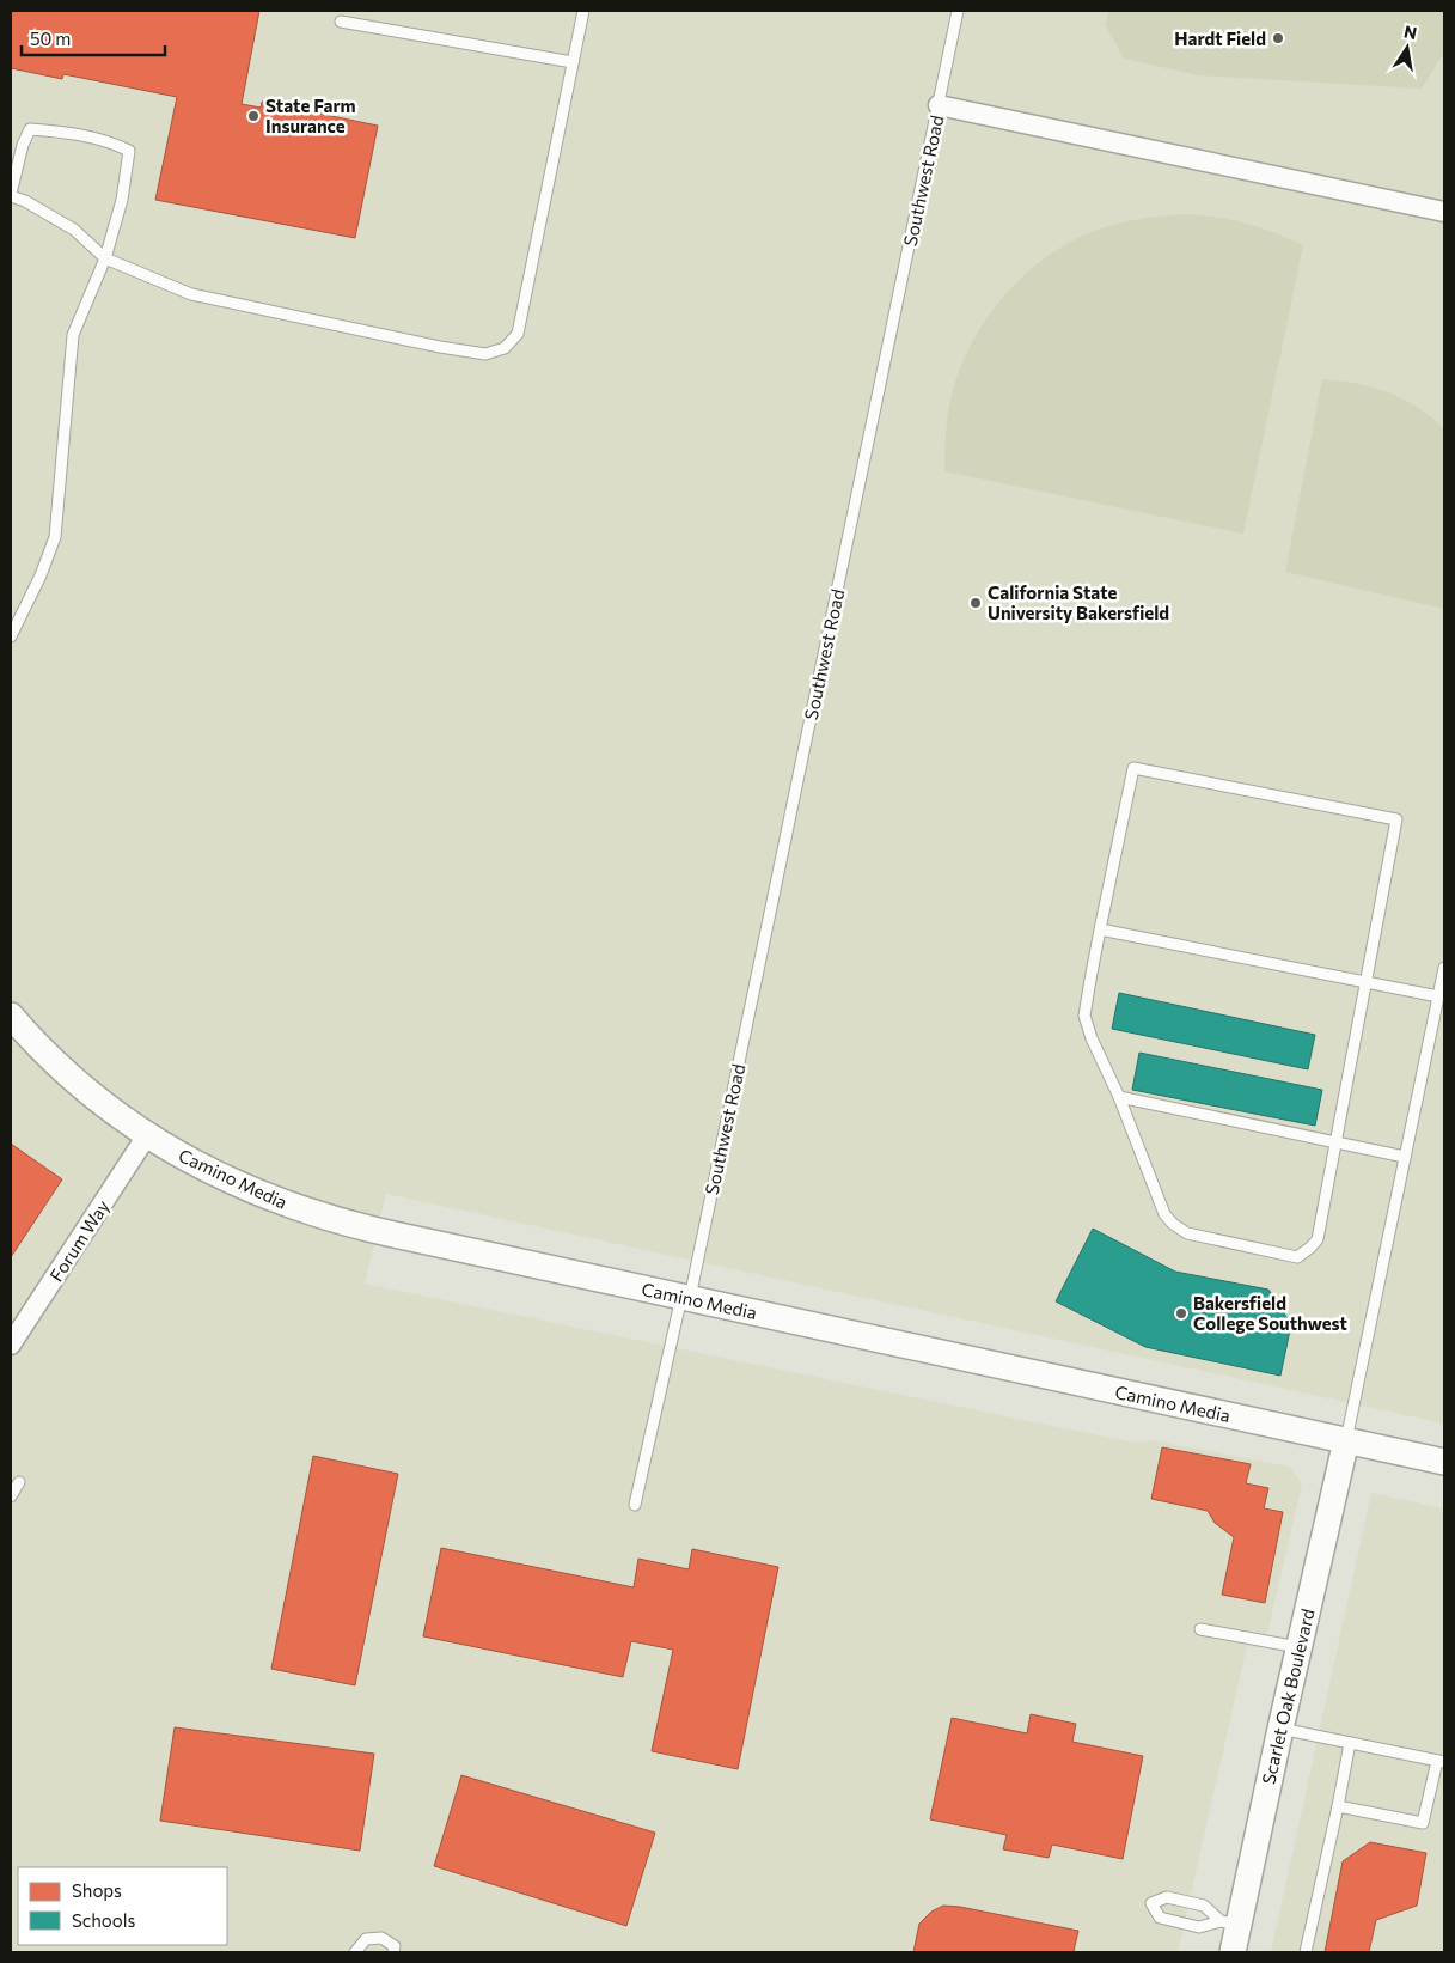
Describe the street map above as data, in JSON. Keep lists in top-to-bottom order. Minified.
{"streets":{"street":["Camino Media","Forum Way","Scarlet Oak Boulevard"],"lane":["Southwest Road"]},"crossings":[["Southwest Road","Camino Media"],["Camino Media","Forum Way"],["Camino Media","Scarlet Oak Boulevard"]],"places":["Hardt Field","State Farm Insurance","California State University Bakersfield","Bakersfield College Southwest"],"legend":["Shops","Schools"],"scale_bar":"50 m","north":"top"}
